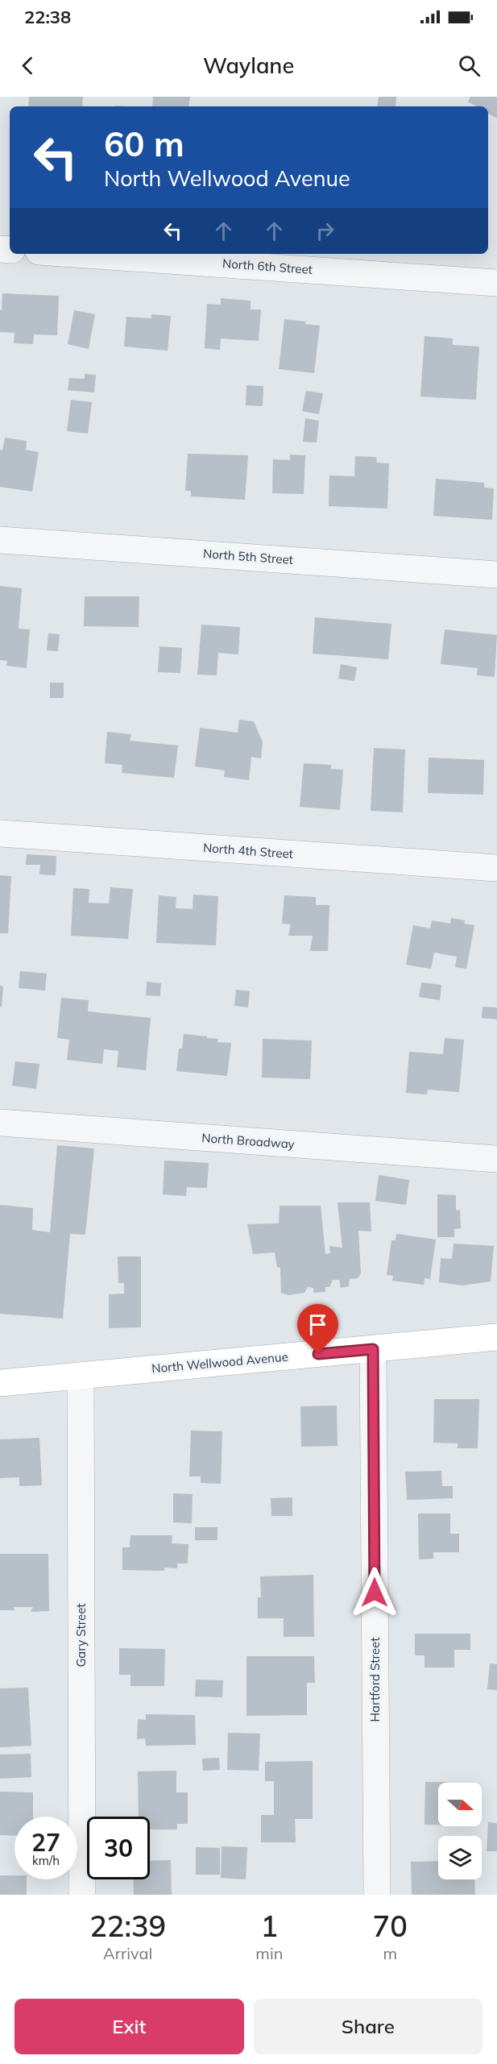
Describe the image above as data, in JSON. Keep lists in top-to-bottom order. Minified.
{"streets":{"main road":["North Wellwood Avenue"],"street":["North 6th Street","North 5th Street","North 4th Street","North Broadway","Gary Street","Hartford Street"]},"crossings":[["North Wellwood Avenue","Gary Street"],["North Wellwood Avenue","Hartford Street"]],"north":"right","page":{"status":"22:38","header":"Waylane","turn":["60 m","North Wellwood Avenue"],"speed":"27 km/h","limit":"30","eta":["22:39","Arrival","1","min","70","m"],"buttons":["Exit","Share"]}}
